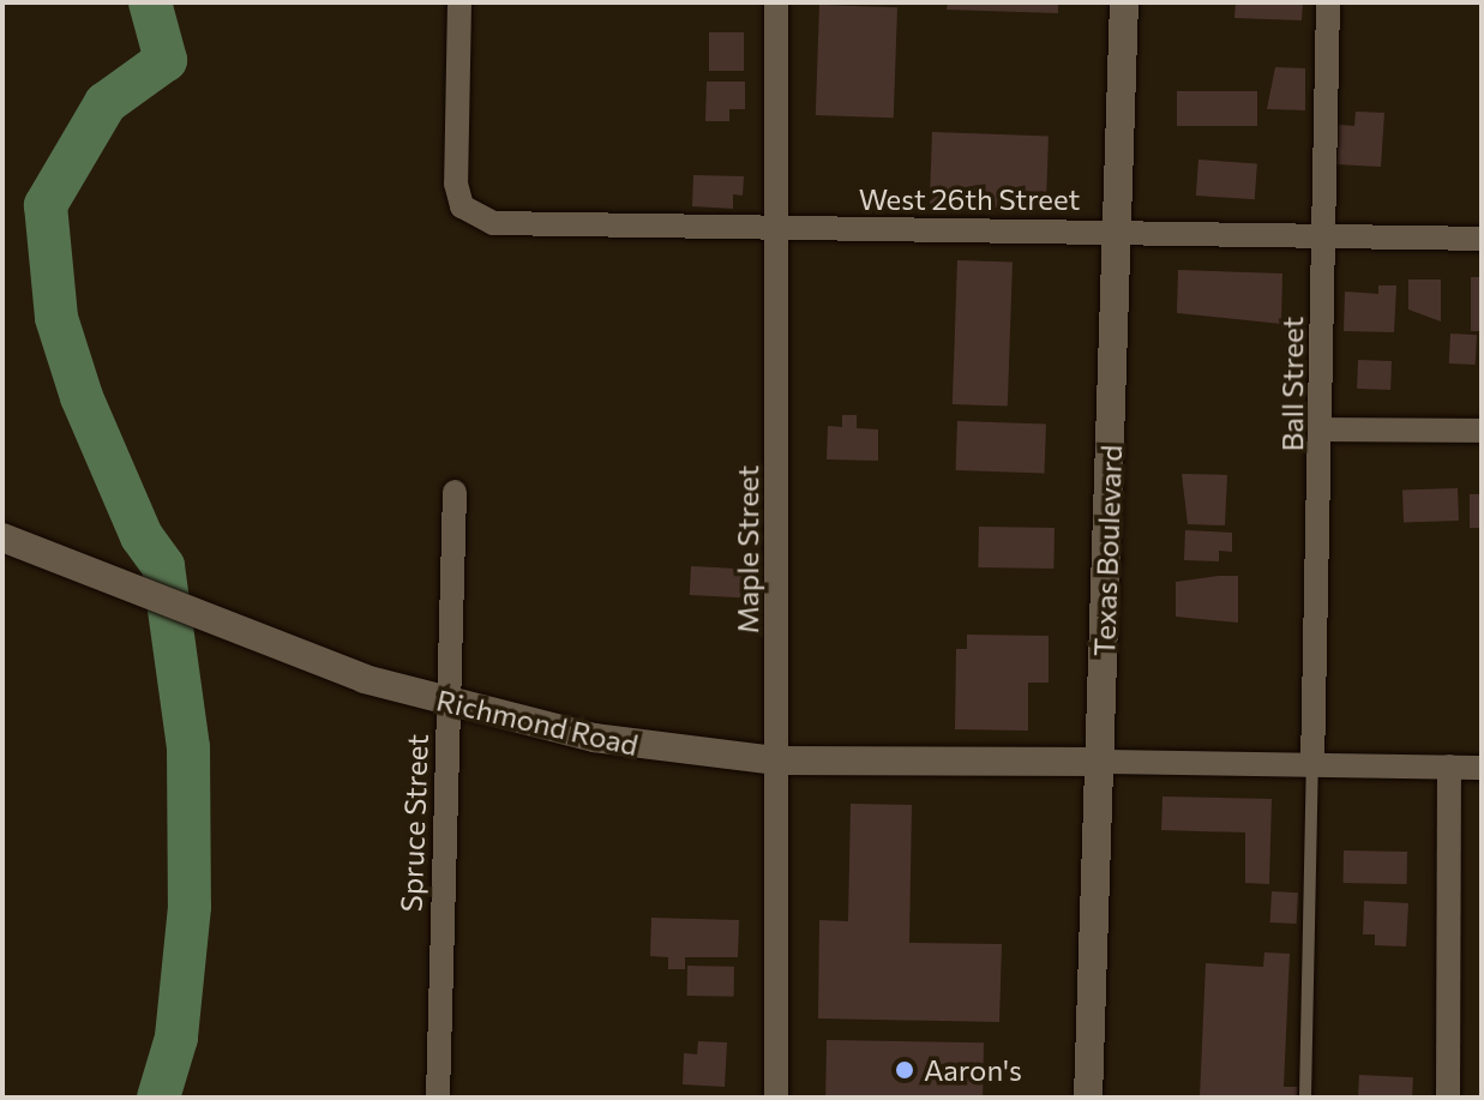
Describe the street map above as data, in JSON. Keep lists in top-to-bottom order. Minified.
{"streets":{"street":["West 26th Street","Ball Street","Maple Street","Texas Boulevard","Richmond Road","Spruce Street"]},"crossings":[["West 26th Street","Ball Street"],["West 26th Street","Maple Street"],["West 26th Street","Texas Boulevard"],["Maple Street","Richmond Road"],["Texas Boulevard","Richmond Road"],["Richmond Road","Spruce Street"]],"places":["Aaron's"]}
